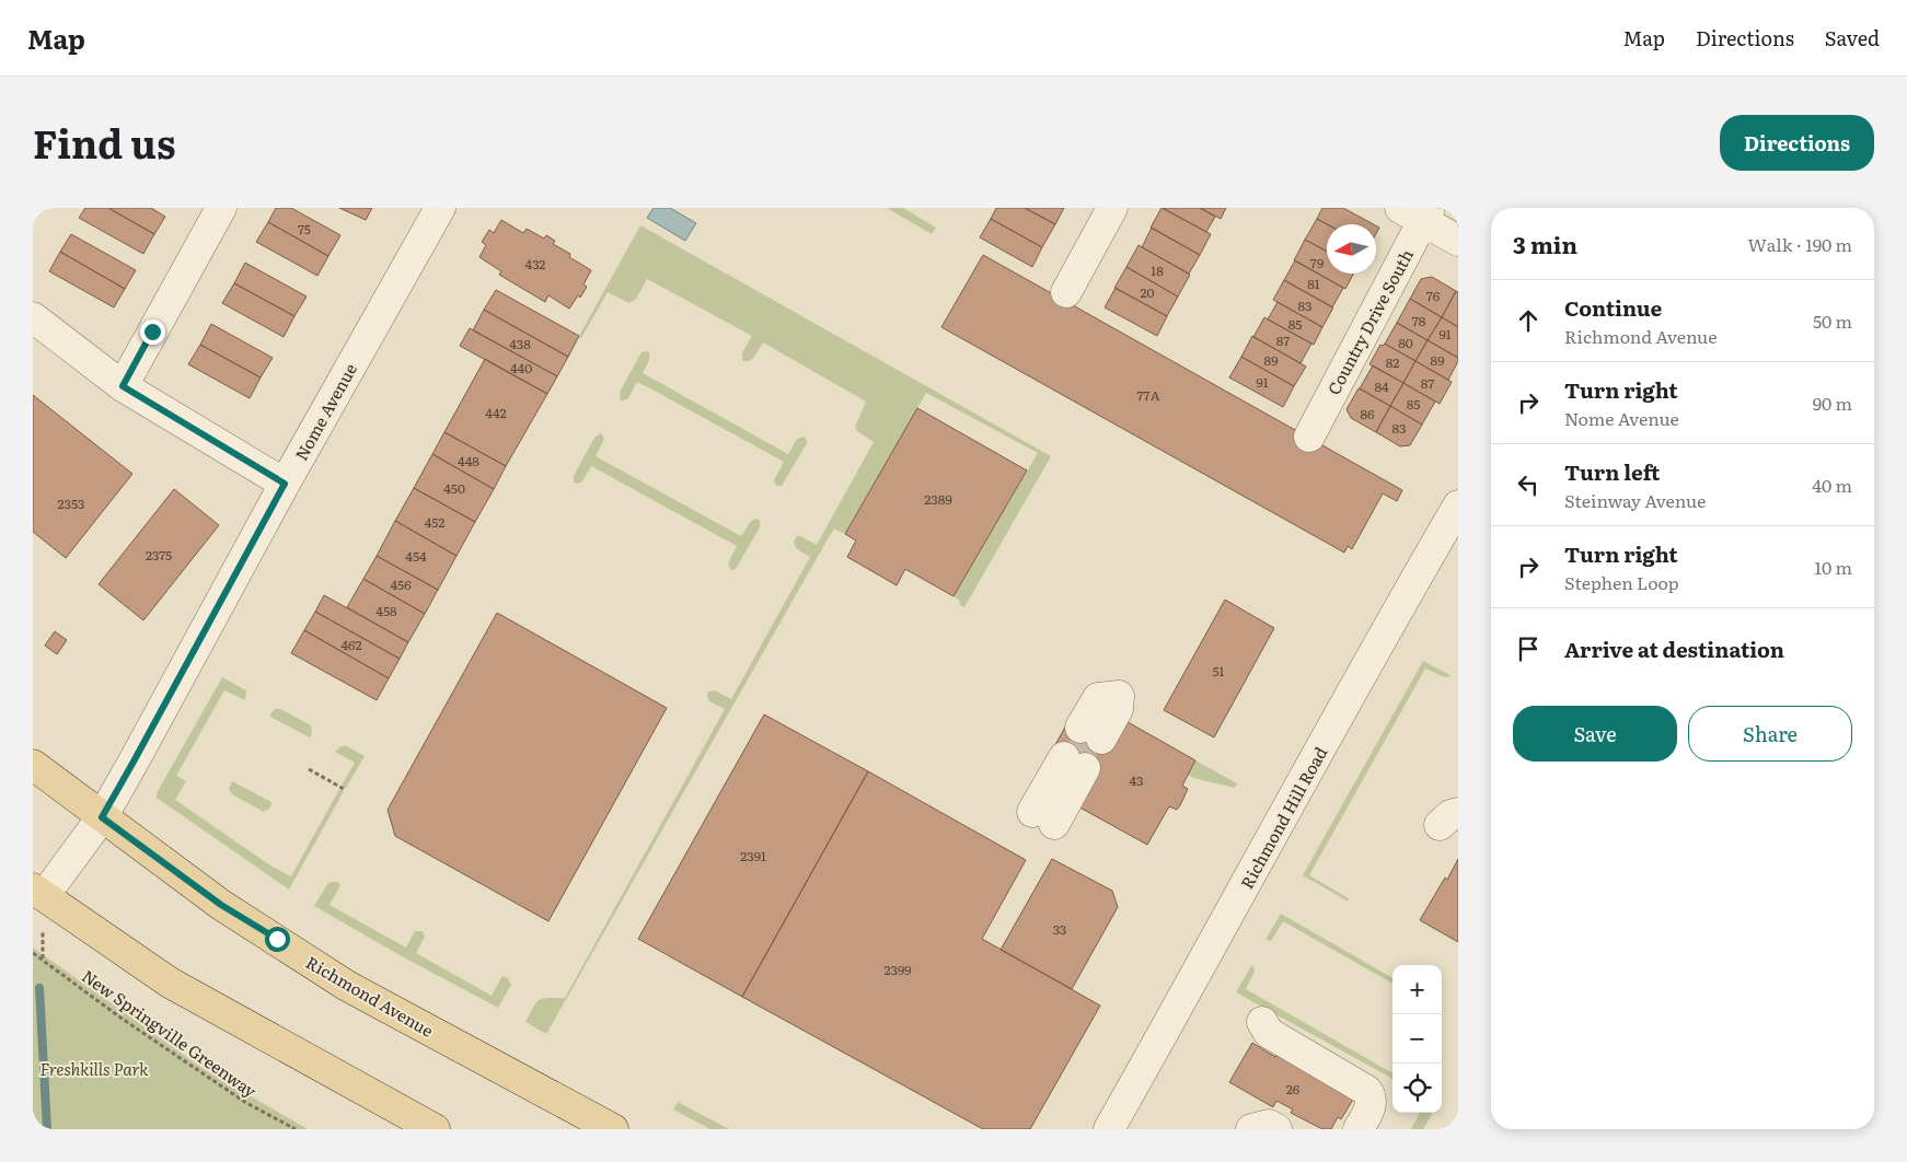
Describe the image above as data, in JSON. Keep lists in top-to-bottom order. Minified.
{"streets":{"main road":["Richmond Avenue"],"street":["Country Drive South","Nome Avenue","Richmond Hill Road"],"path":["New Springville Greenway"]},"crossings":[["Nome Avenue","Richmond Avenue"]],"parks":["Freshkills Park"],"house_numbers":["75","79","432","18","81","20","76","83","78","85","91","87","80","438","89","89","82","440","91","87","84","77A","85","442","86","83","448","450","2389","2353","452","2375","454","456","458","462","51","43","2391","33","2399","26"],"north":"left","page":{"header":"Map","nav":["Map","Directions","Saved"],"title":"Find us","buttons":["Directions",["Save","Share"]],"heading":["3 min","Walk · 190 m"],"list":[["Continue","Richmond Avenue","50 m"],["Turn right","Nome Avenue","90 m"],["Turn left","Steinway Avenue","40 m"],["Turn right","Stephen Loop","10 m"],"Arrive at destination"],"map_buttons":["+","−"]}}
